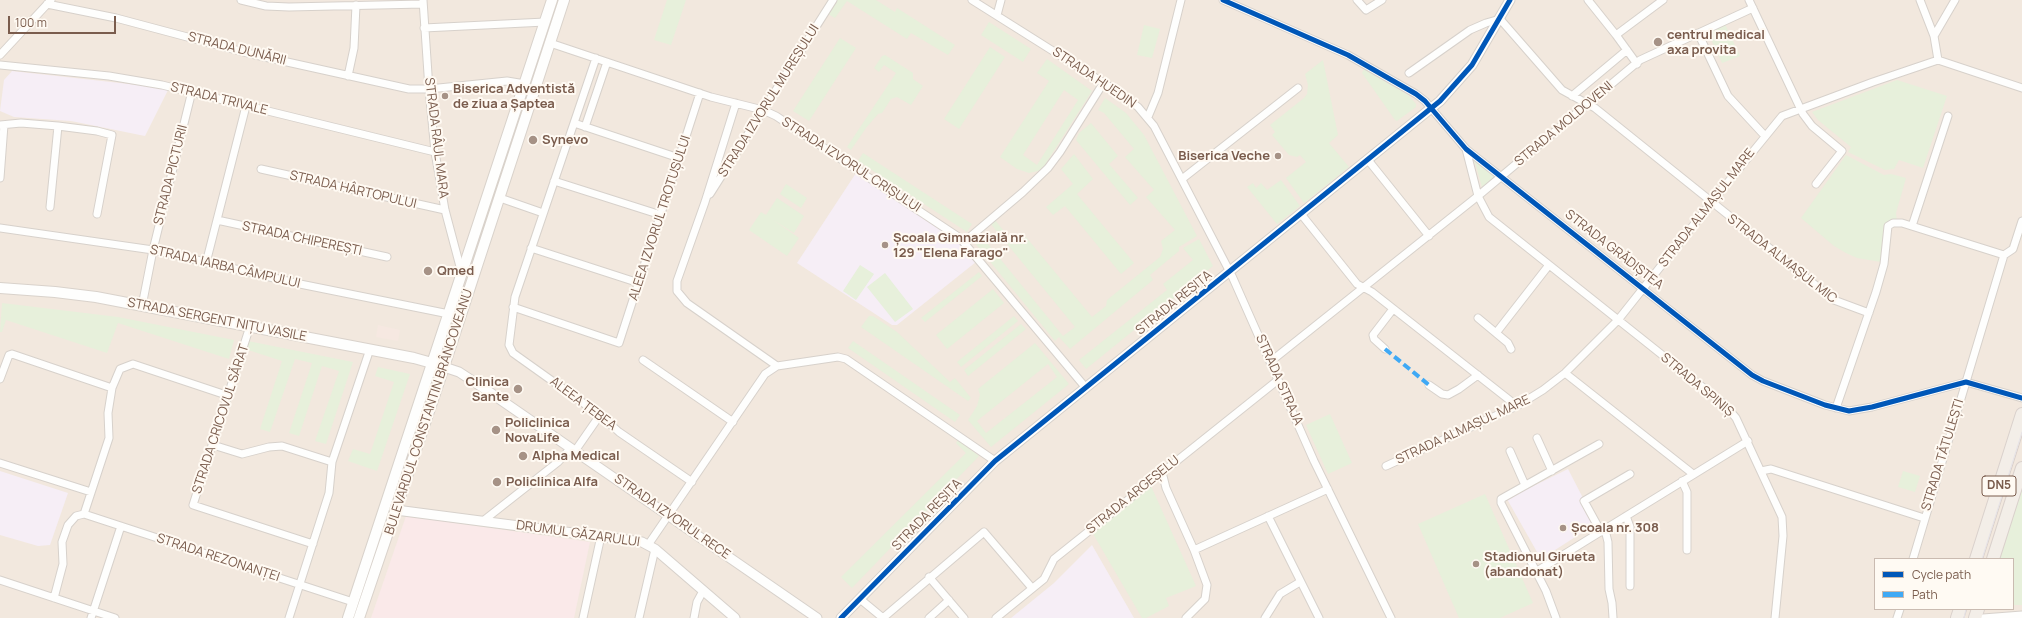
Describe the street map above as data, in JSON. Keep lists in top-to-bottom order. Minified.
{"streets":{"main road":["STRADA SERGENT NIȚU VASILE","BULEVARDUL CONSTANTIN BRÂNCOVEANU","DN5"],"street":["STRADA DUNĂRII","STRADA HUEDIN","STRADA TRIVALE","STRADA IZVORUL MUREȘULUI","STRADA MOLDOVENI","STRADA RÂUL MARA","STRADA IZVORUL CRIȘULUI","STRADA PICTURII","STRADA HÂRTOPULUI","STRADA ALMAȘUL MARE","ALEEA IZVORUL TROTUȘULUI","STRADA CHIPEREȘTI","STRADA GRĂDIȘTEA","STRADA ALMAȘUL MIC","STRADA IARBA CÂMPULUI","STRADA REȘIȚA","STRADA STRAJA","STRADA SPINIȘ","ALEEA ȚEBEA","STRADA CRICOVUL SĂRAT","STRADA TĂTULEȘTI","STRADA ARGEȘELU","STRADA IZVORUL RECE","DRUMUL GĂZARULUI","STRADA REZONANȚEI"]},"crossings":[["STRADA DUNĂRII","STRADA RÂUL MARA"],["STRADA DUNĂRII","BULEVARDUL CONSTANTIN BRÂNCOVEANU"],["STRADA HUEDIN","STRADA REȘIȚA"],["STRADA HUEDIN","STRADA STRAJA"],["STRADA TRIVALE","STRADA RÂUL MARA"],["STRADA TRIVALE","STRADA PICTURII"],["STRADA IZVORUL MUREȘULUI","STRADA IZVORUL CRIȘULUI"],["STRADA MOLDOVENI","STRADA GRĂDIȘTEA"],["STRADA MOLDOVENI","STRADA ALMAȘUL MIC"],["STRADA MOLDOVENI","STRADA STRAJA"],["STRADA MOLDOVENI","STRADA SPINIȘ"],["STRADA RÂUL MARA","STRADA HÂRTOPULUI"],["STRADA RÂUL MARA","BULEVARDUL CONSTANTIN BRÂNCOVEANU"],["STRADA IZVORUL CRIȘULUI","ALEEA IZVORUL TROTUȘULUI"],["STRADA IZVORUL CRIȘULUI","STRADA REȘIȚA"],["STRADA IZVORUL CRIȘULUI","ALEEA ȚEBEA"],["STRADA IZVORUL CRIȘULUI","BULEVARDUL CONSTANTIN BRÂNCOVEANU"],["STRADA PICTURII","STRADA IARBA CÂMPULUI"],["STRADA PICTURII","STRADA SERGENT NIȚU VASILE"],["STRADA ALMAȘUL MARE","STRADA GRĂDIȘTEA"],["STRADA ALMAȘUL MARE","STRADA ALMAȘUL MIC"],["STRADA ALMAȘUL MARE","STRADA SPINIȘ"],["ALEEA IZVORUL TROTUȘULUI","ALEEA ȚEBEA"],["STRADA GRĂDIȘTEA","STRADA REȘIȚA"],["STRADA GRĂDIȘTEA","STRADA SPINIȘ"],["STRADA GRĂDIȘTEA","STRADA TĂTULEȘTI"],["STRADA ALMAȘUL MIC","STRADA REȘIȚA"],["STRADA IARBA CÂMPULUI","BULEVARDUL CONSTANTIN BRÂNCOVEANU"],["STRADA REȘIȚA","STRADA STRAJA"],["STRADA SERGENT NIȚU VASILE","BULEVARDUL CONSTANTIN BRÂNCOVEANU"],["STRADA SERGENT NIȚU VASILE","STRADA CRICOVUL SĂRAT"],["STRADA SERGENT NIȚU VASILE","STRADA IZVORUL RECE"],["STRADA STRAJA","STRADA ARGEȘELU"],["STRADA SPINIȘ","STRADA TĂTULEȘTI"],["BULEVARDUL CONSTANTIN BRÂNCOVEANU","STRADA IZVORUL RECE"],["BULEVARDUL CONSTANTIN BRÂNCOVEANU","DRUMUL GĂZARULUI"],["BULEVARDUL CONSTANTIN BRÂNCOVEANU","STRADA REZONANȚEI"]],"places":["centrul medical axa provita","Biserica Adventistă de ziua a Șaptea","Synevo","Biserica Veche","Școala Gimnazială nr. 129 \"Elena Farago\"","Qmed","Clinica Sante","Policlinica NovaLife","Alpha Medical","Policlinica Alfa","Școala nr. 308","Stadionul Girueta (abandonat)"],"legend":["Cycle path","Path"],"scale_bar":"100 m"}
